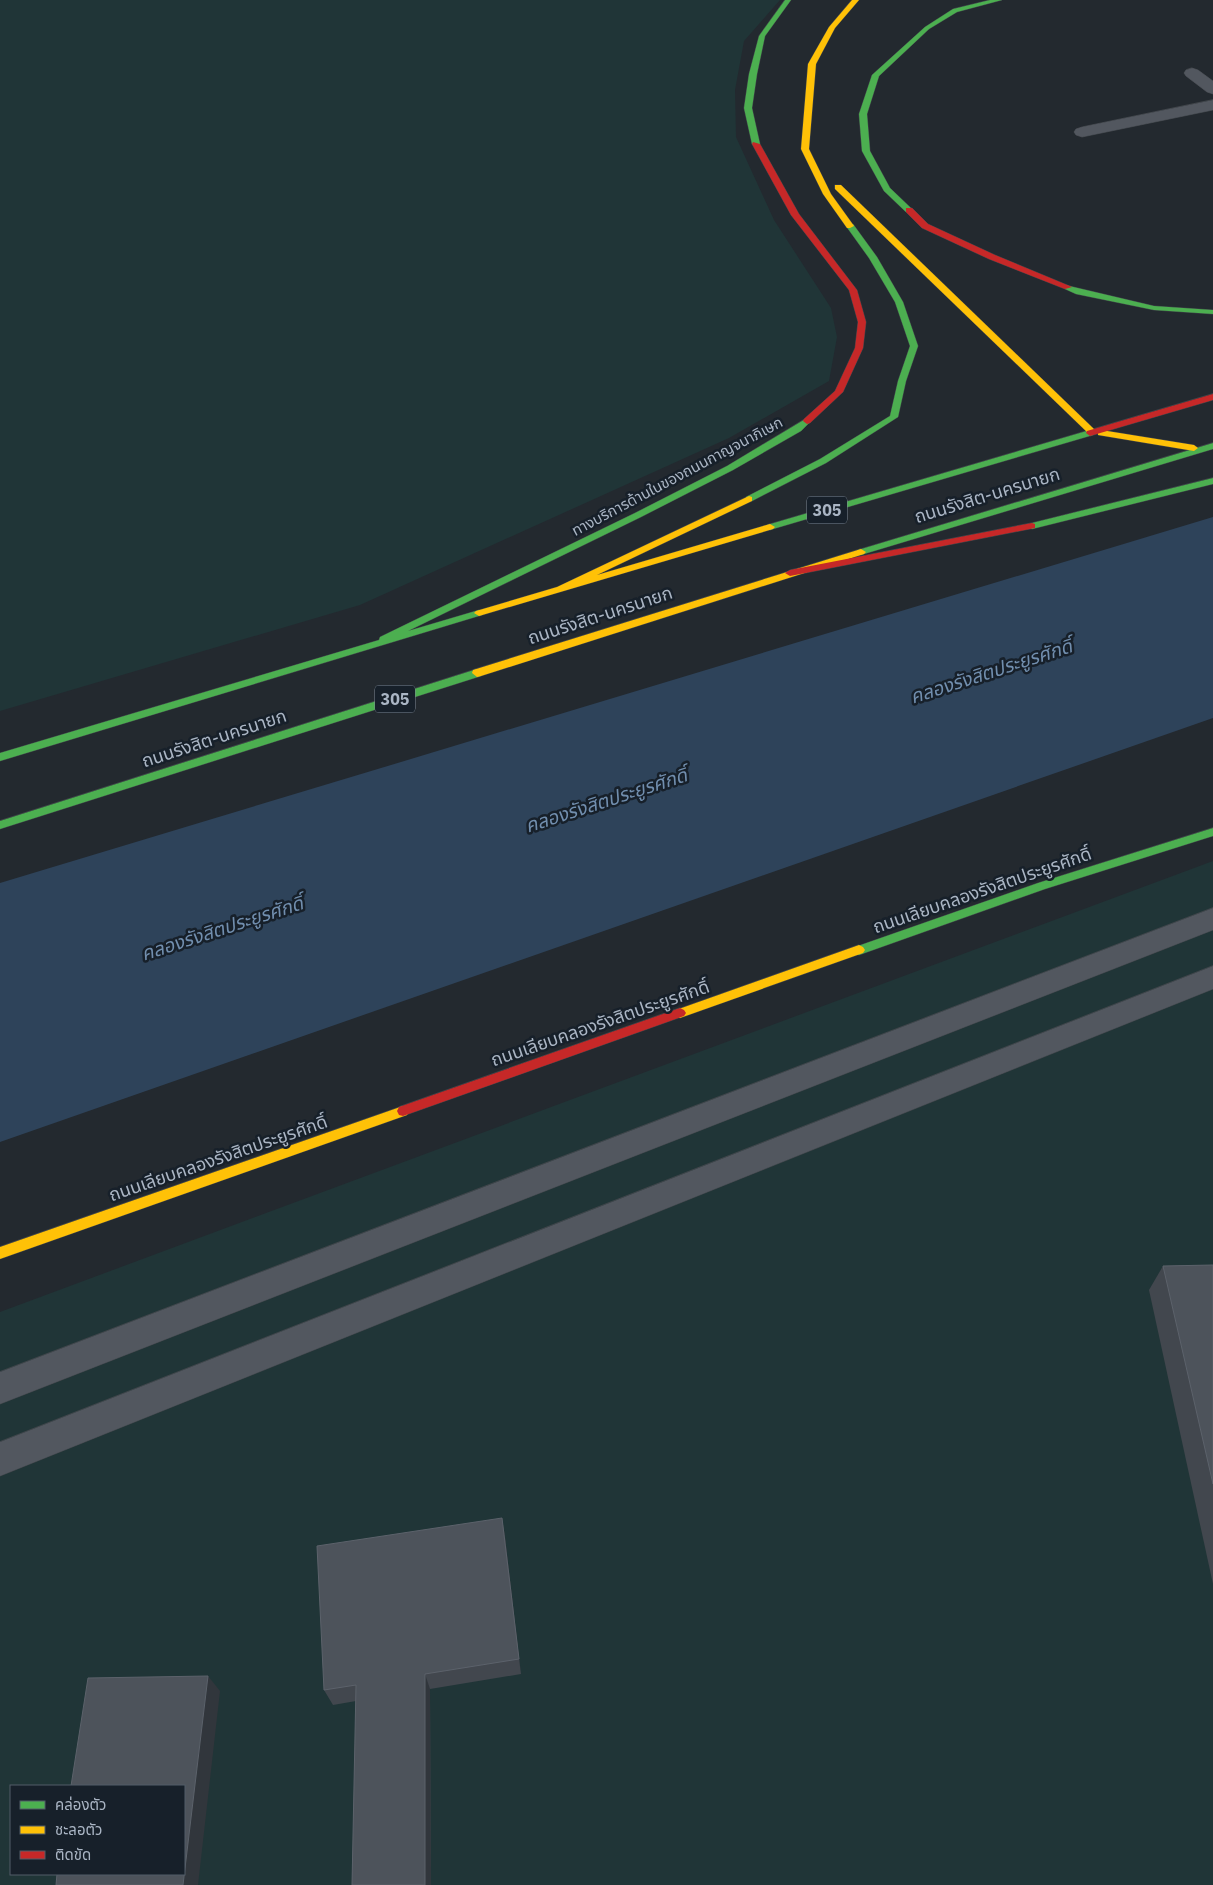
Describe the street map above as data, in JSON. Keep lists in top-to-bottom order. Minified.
{"streets":{"main road":["ทางบริการด้านในของถนนกาญจนาภิเษก","ถนนรังสิต-นครนายก","305","ถนนเลียบคลองรังสิตประยูรศักดิ์"]},"crossings":[["ทางบริการด้านในของถนนกาญจนาภิเษก","ถนนรังสิต-นครนายก"]],"water":["คลองรังสิตประยูรศักดิ์"],"legend":["คล่องตัว","ชะลอตัว","ติดขัด"]}
